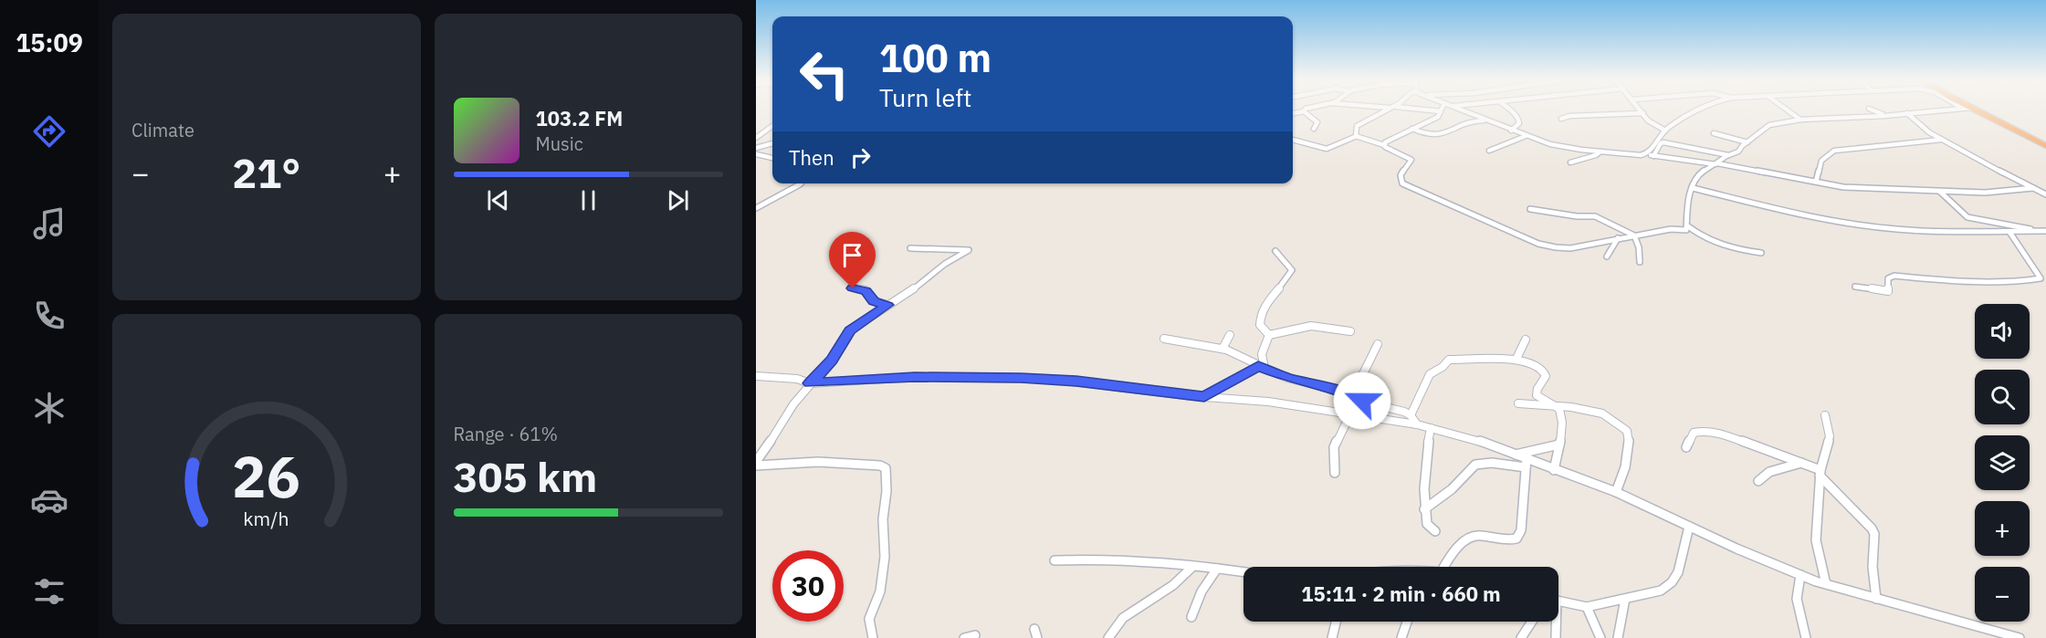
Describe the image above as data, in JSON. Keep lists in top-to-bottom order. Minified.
{"page":{"tabs":"15:09","tile":["Climate",["Range · 61%","305 km"]],"turn":["100 m","Turn left"],"song":["103.2 FM","Music"],"then":"Then","heat":["−","21°","+"],"map_buttons":["+","−"],"limit":"30","trip":"15:11 · 2 min · 660 m","gauge":["26","km/h"]}}
